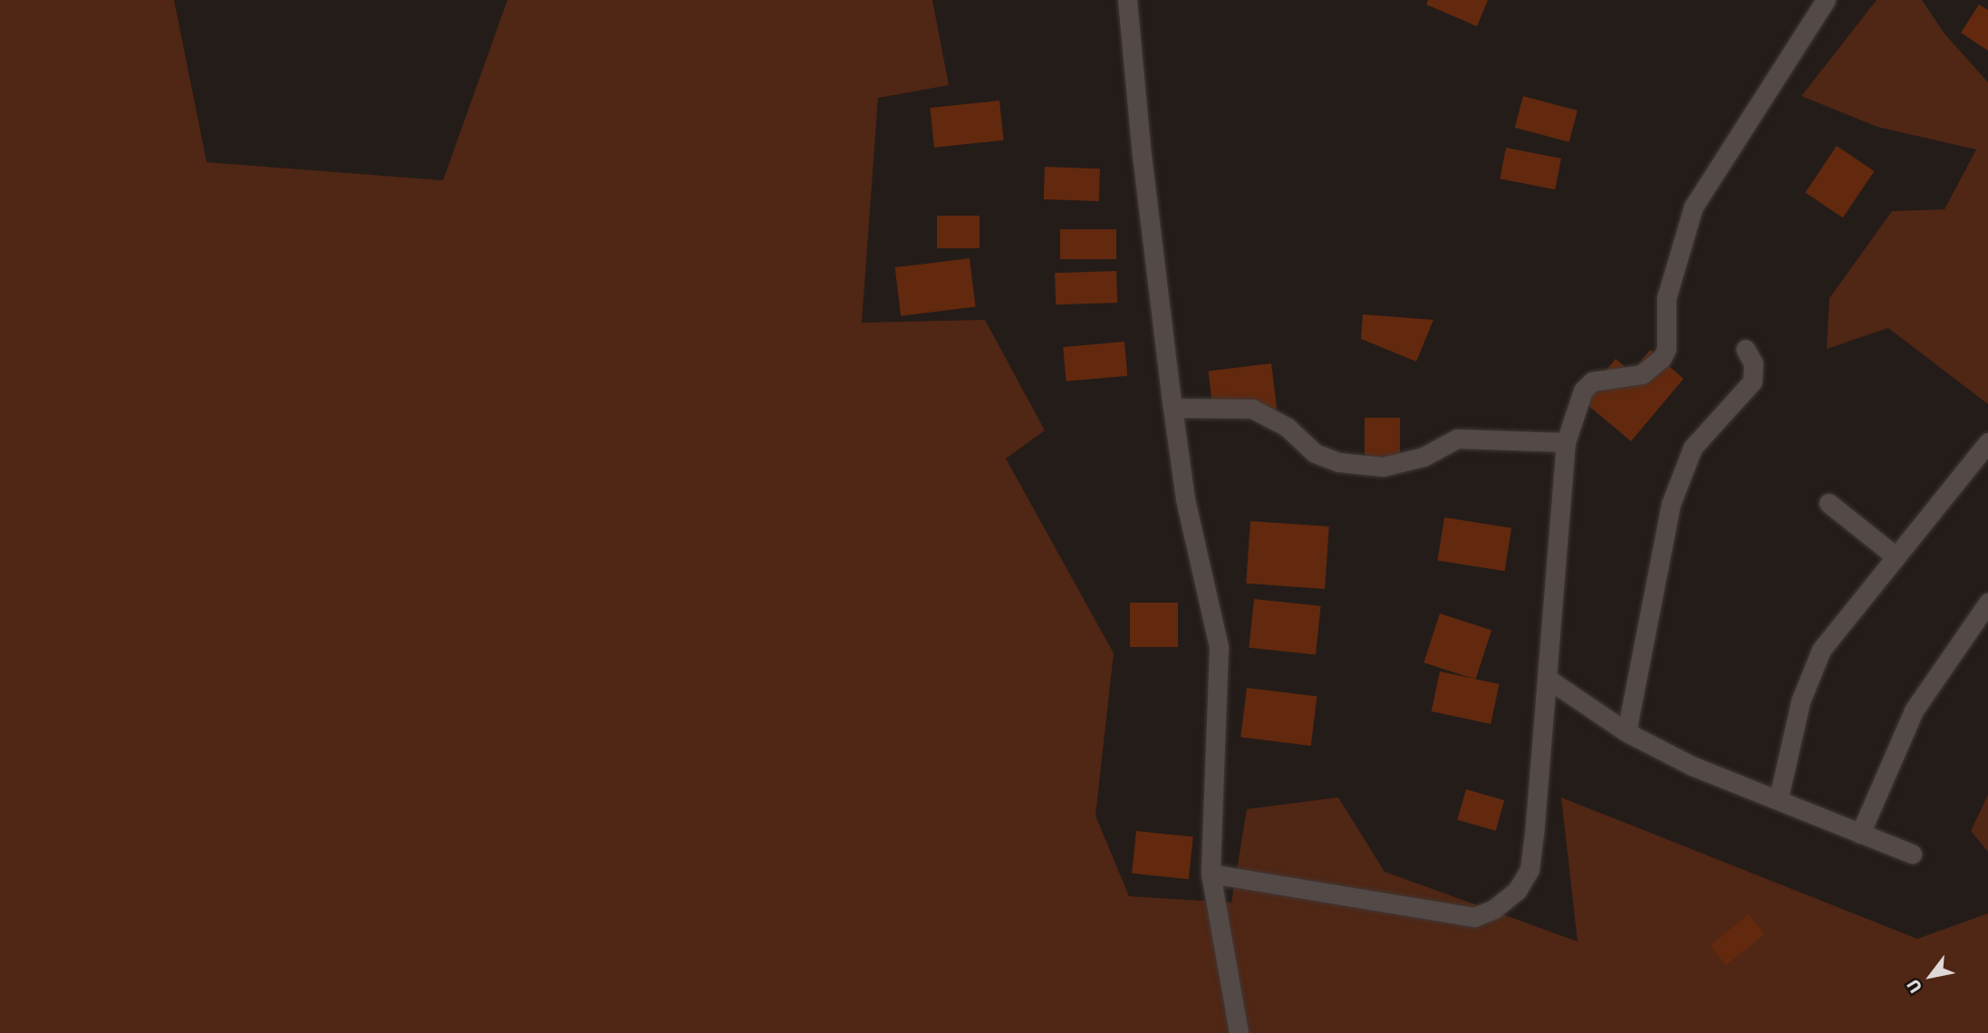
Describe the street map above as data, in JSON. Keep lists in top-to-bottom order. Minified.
{"north":"bottom left"}
